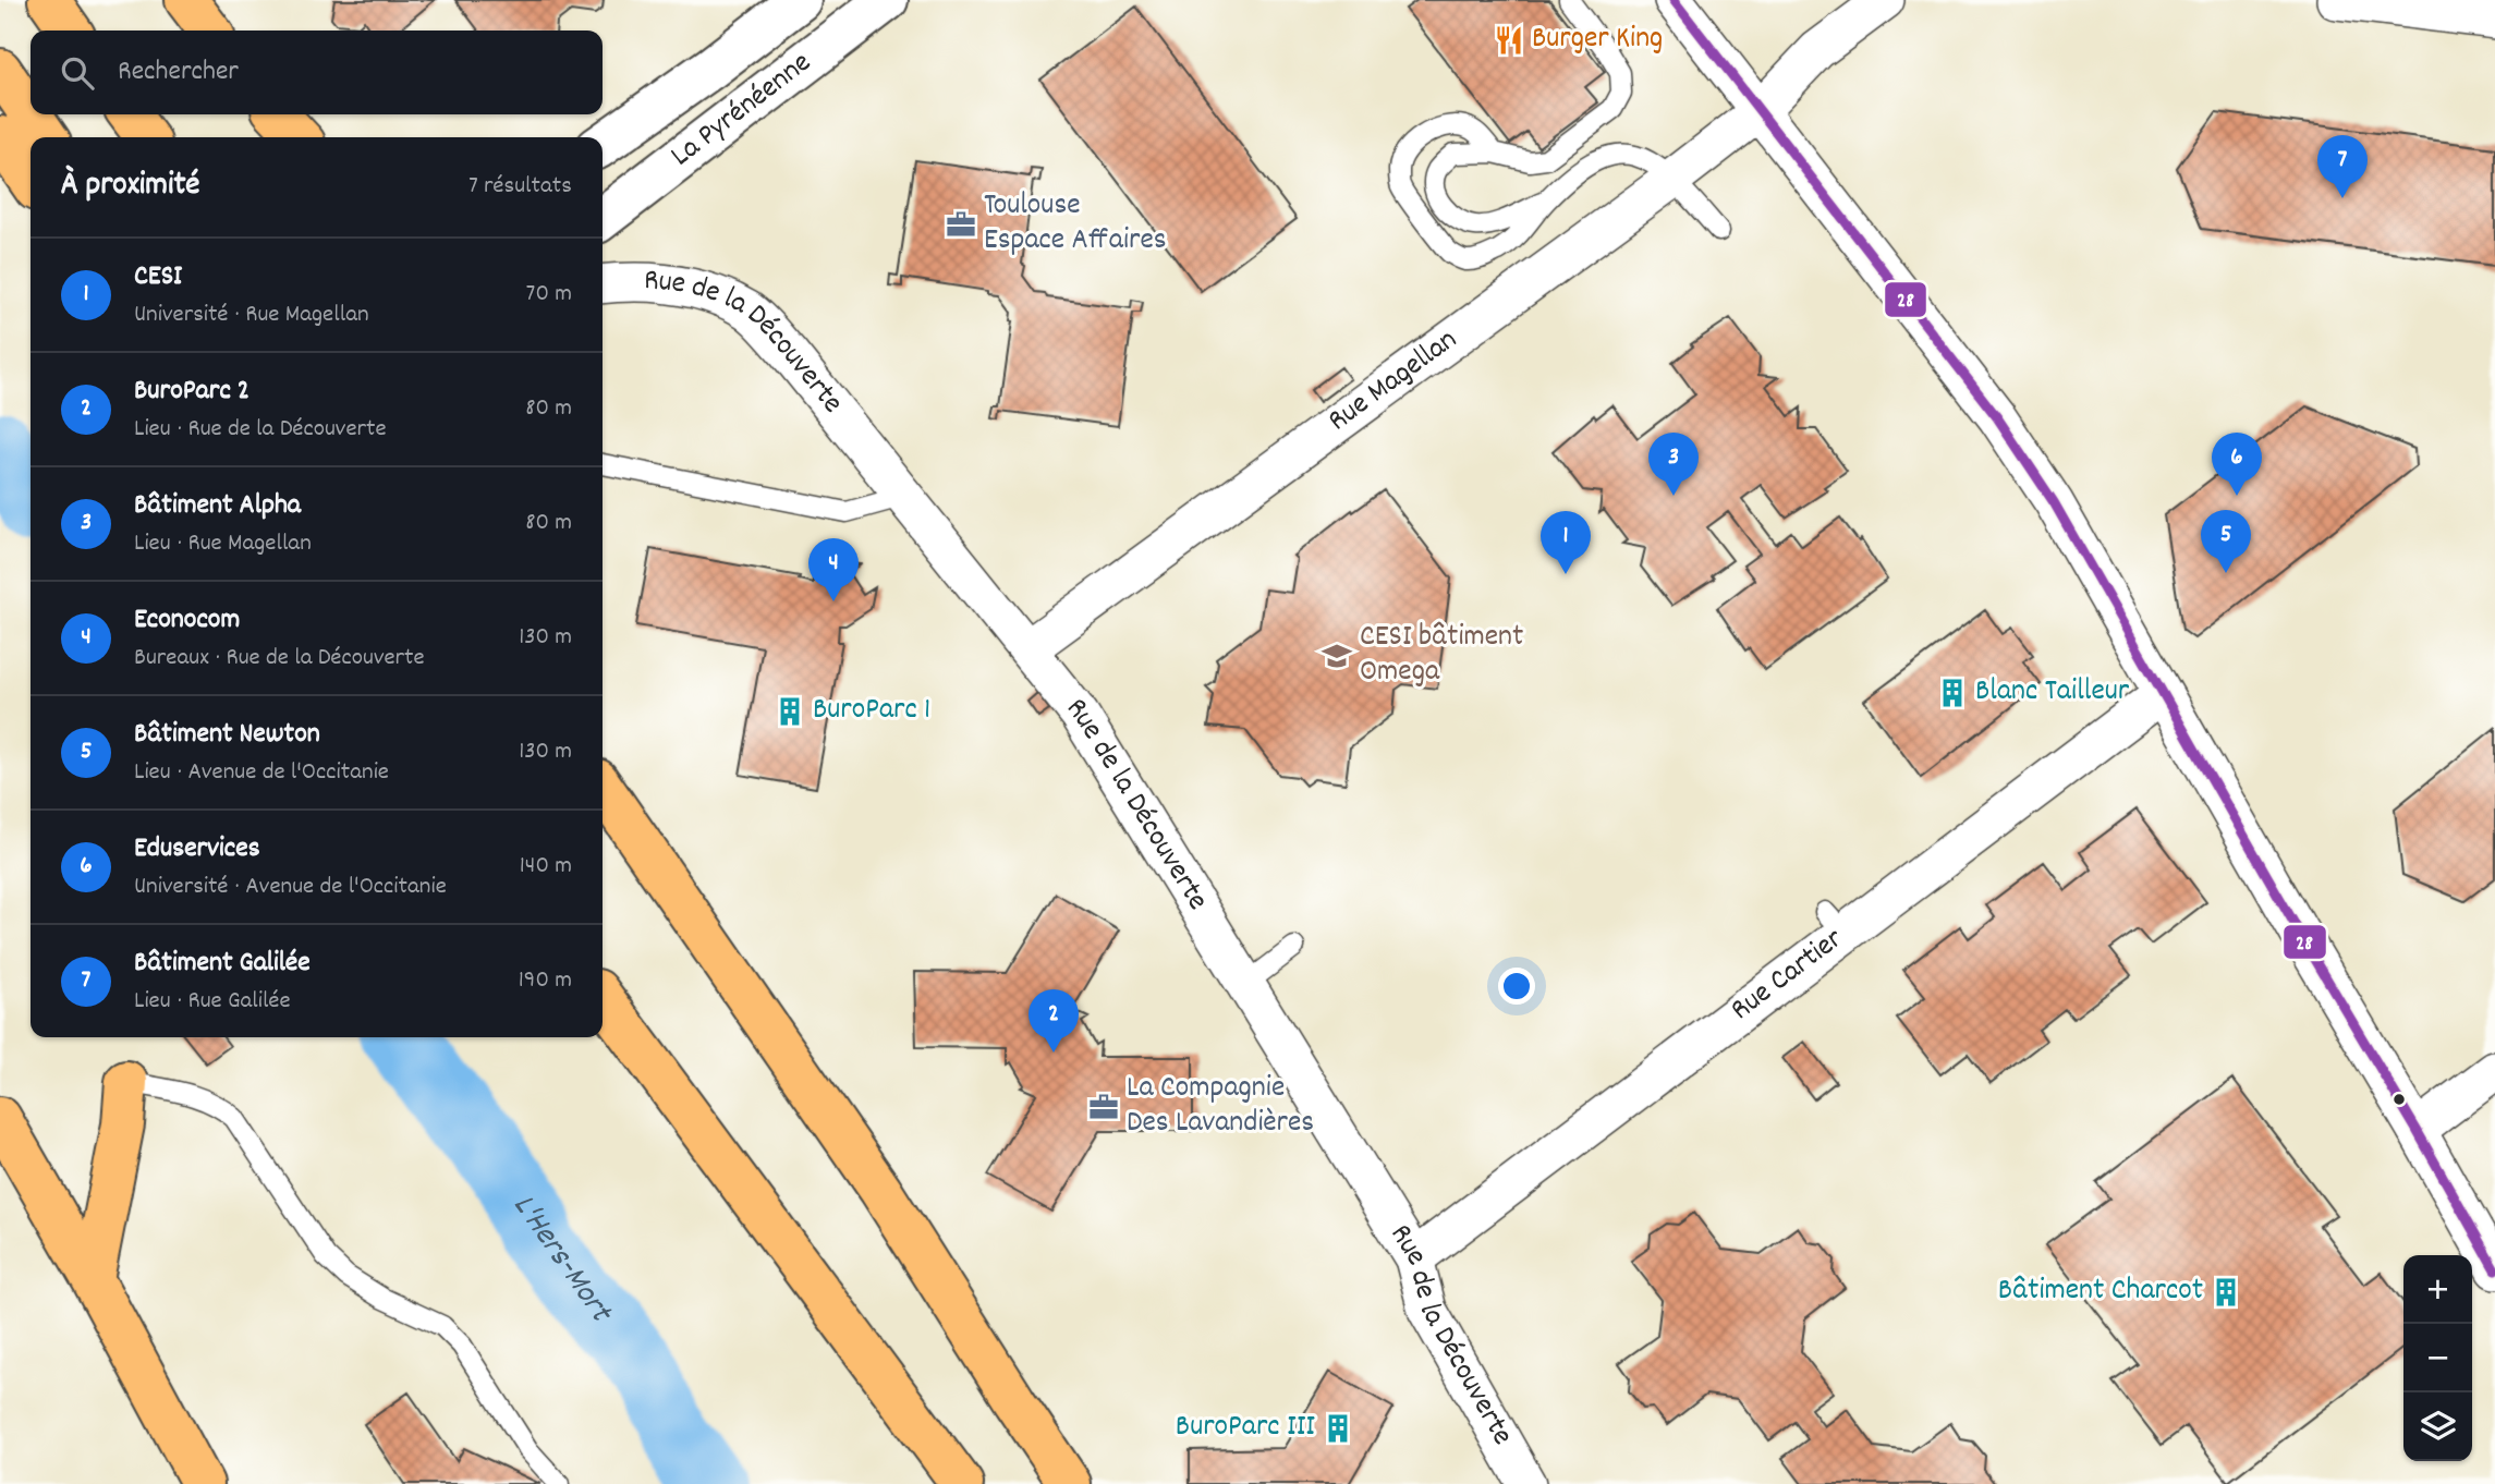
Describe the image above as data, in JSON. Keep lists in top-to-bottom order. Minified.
{"streets":{"street":["La Pyrénéenne","Rue de la Découverte","Rue Magellan","Rue Cartier"]},"crossings":[["Rue de la Découverte","Rue Magellan"],["Rue de la Découverte","Rue Cartier"]],"water":["L'Hers-Mort"],"places":{"restaurant":["Burger King"],"office":["Toulouse Espace Affaires","La Compagnie Des Lavandières"],"school or university":["CESI bâtiment Omega"],"building":["Blanc Tailleur","BuroParc 1","Bâtiment Charcot","BuroParc III"]},"lines":["transit line 28"],"page":{"search":"Rechercher","pins":["7","3","6","5","1","4","2"],"heading":["À proximité","7 résultats"],"list":[{"mark":"1","name":"CESI","note":"Université · Rue Magellan","value":"70 m"},{"mark":"2","name":"BuroParc 2","note":"Lieu · Rue de la Découverte","value":"80 m"},{"mark":"3","name":"Bâtiment Alpha","note":"Lieu · Rue Magellan","value":"80 m"},{"mark":"4","name":"Econocom","note":"Bureaux · Rue de la Découverte","value":"130 m"},{"mark":"5","name":"Bâtiment Newton","note":"Lieu · Avenue de l'Occitanie","value":"130 m"},{"mark":"6","name":"Eduservices","note":"Université · Avenue de l'Occitanie","value":"140 m"},{"mark":"7","name":"Bâtiment Galilée","note":"Lieu · Rue Galilée","value":"190 m"}],"map_buttons":["+","−"]}}
